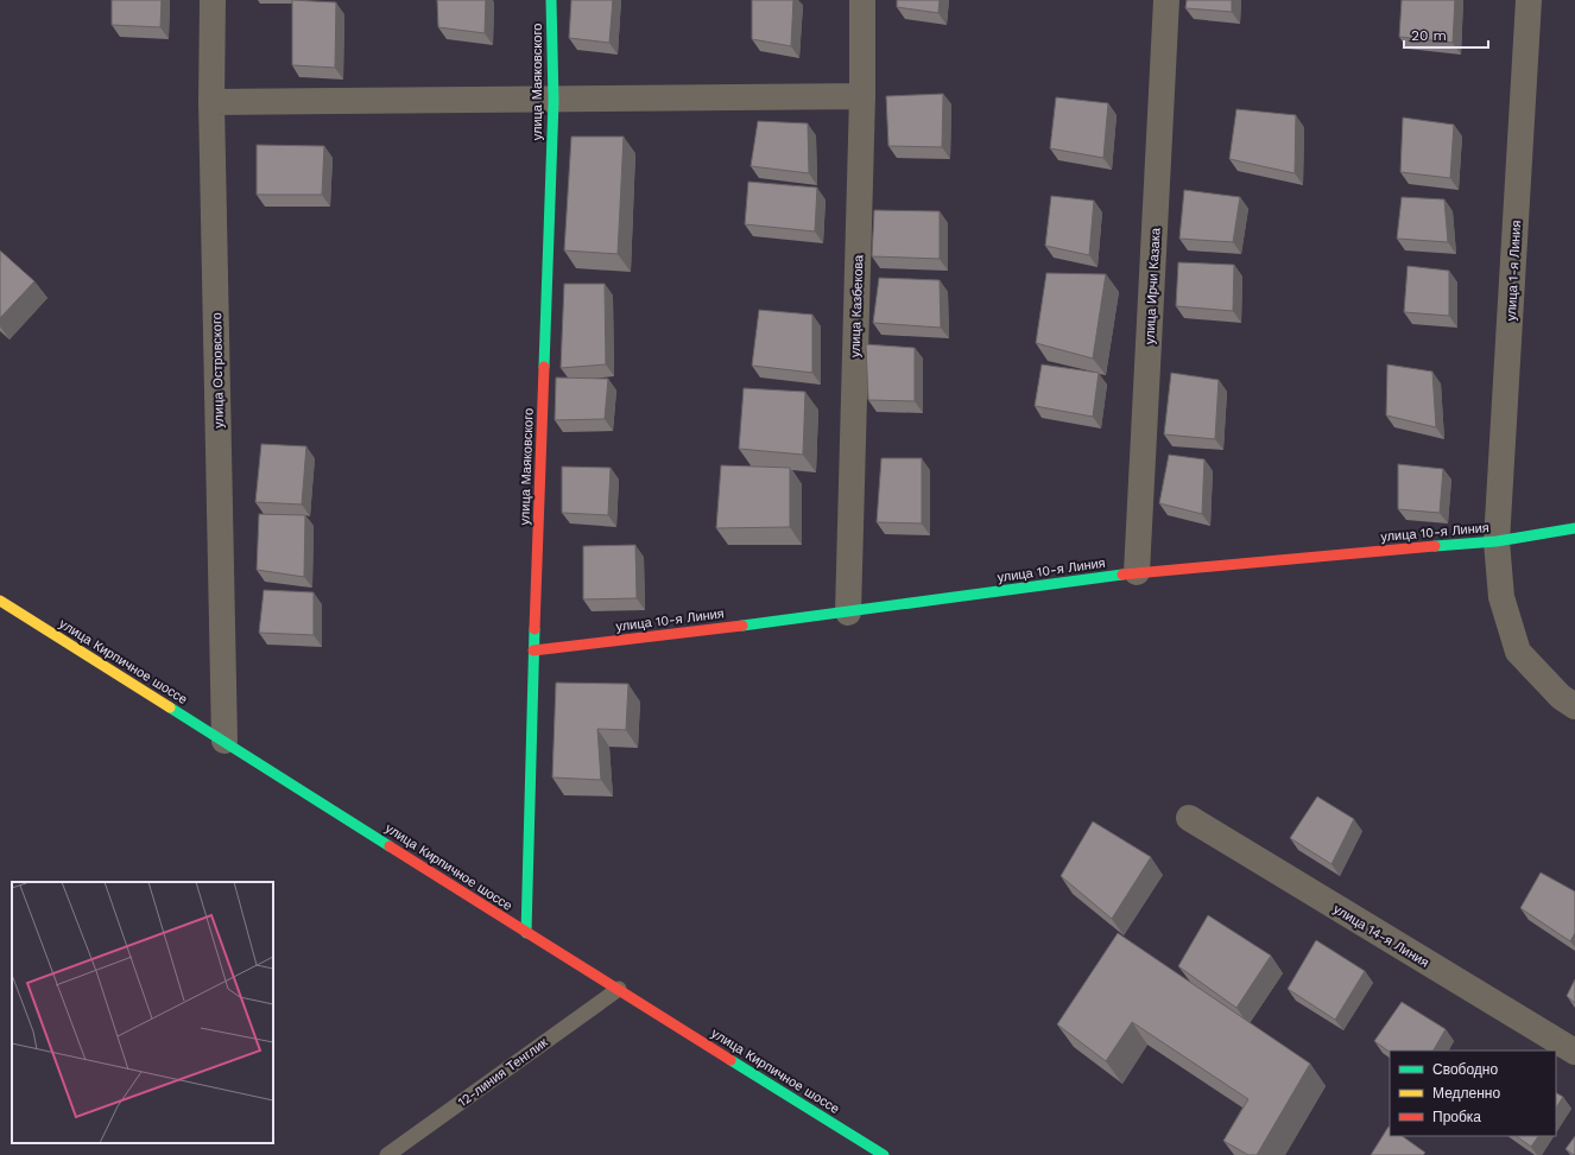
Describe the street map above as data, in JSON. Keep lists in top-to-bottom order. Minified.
{"streets":{"street":["улица Маяковского","улица 1-я Линия","улица Ирчи Казака","улица Казбекова","улица Островского","улица 10-я Линия","улица Кирпичное шоссе","улица 14-я Линия"],"lane":["12-линия Тенглик"]},"crossings":[["улица Маяковского","улица 10-я Линия"],["улица Маяковского","улица Кирпичное шоссе"],["улица 1-я Линия","улица 10-я Линия"],["улица Ирчи Казака","улица 10-я Линия"],["улица Казбекова","улица 10-я Линия"],["улица Островского","улица Кирпичное шоссе"],["улица Кирпичное шоссе","12-линия Тенглик"]],"legend":["Свободно","Медленно","Пробка"],"scale_bar":"20 m"}
